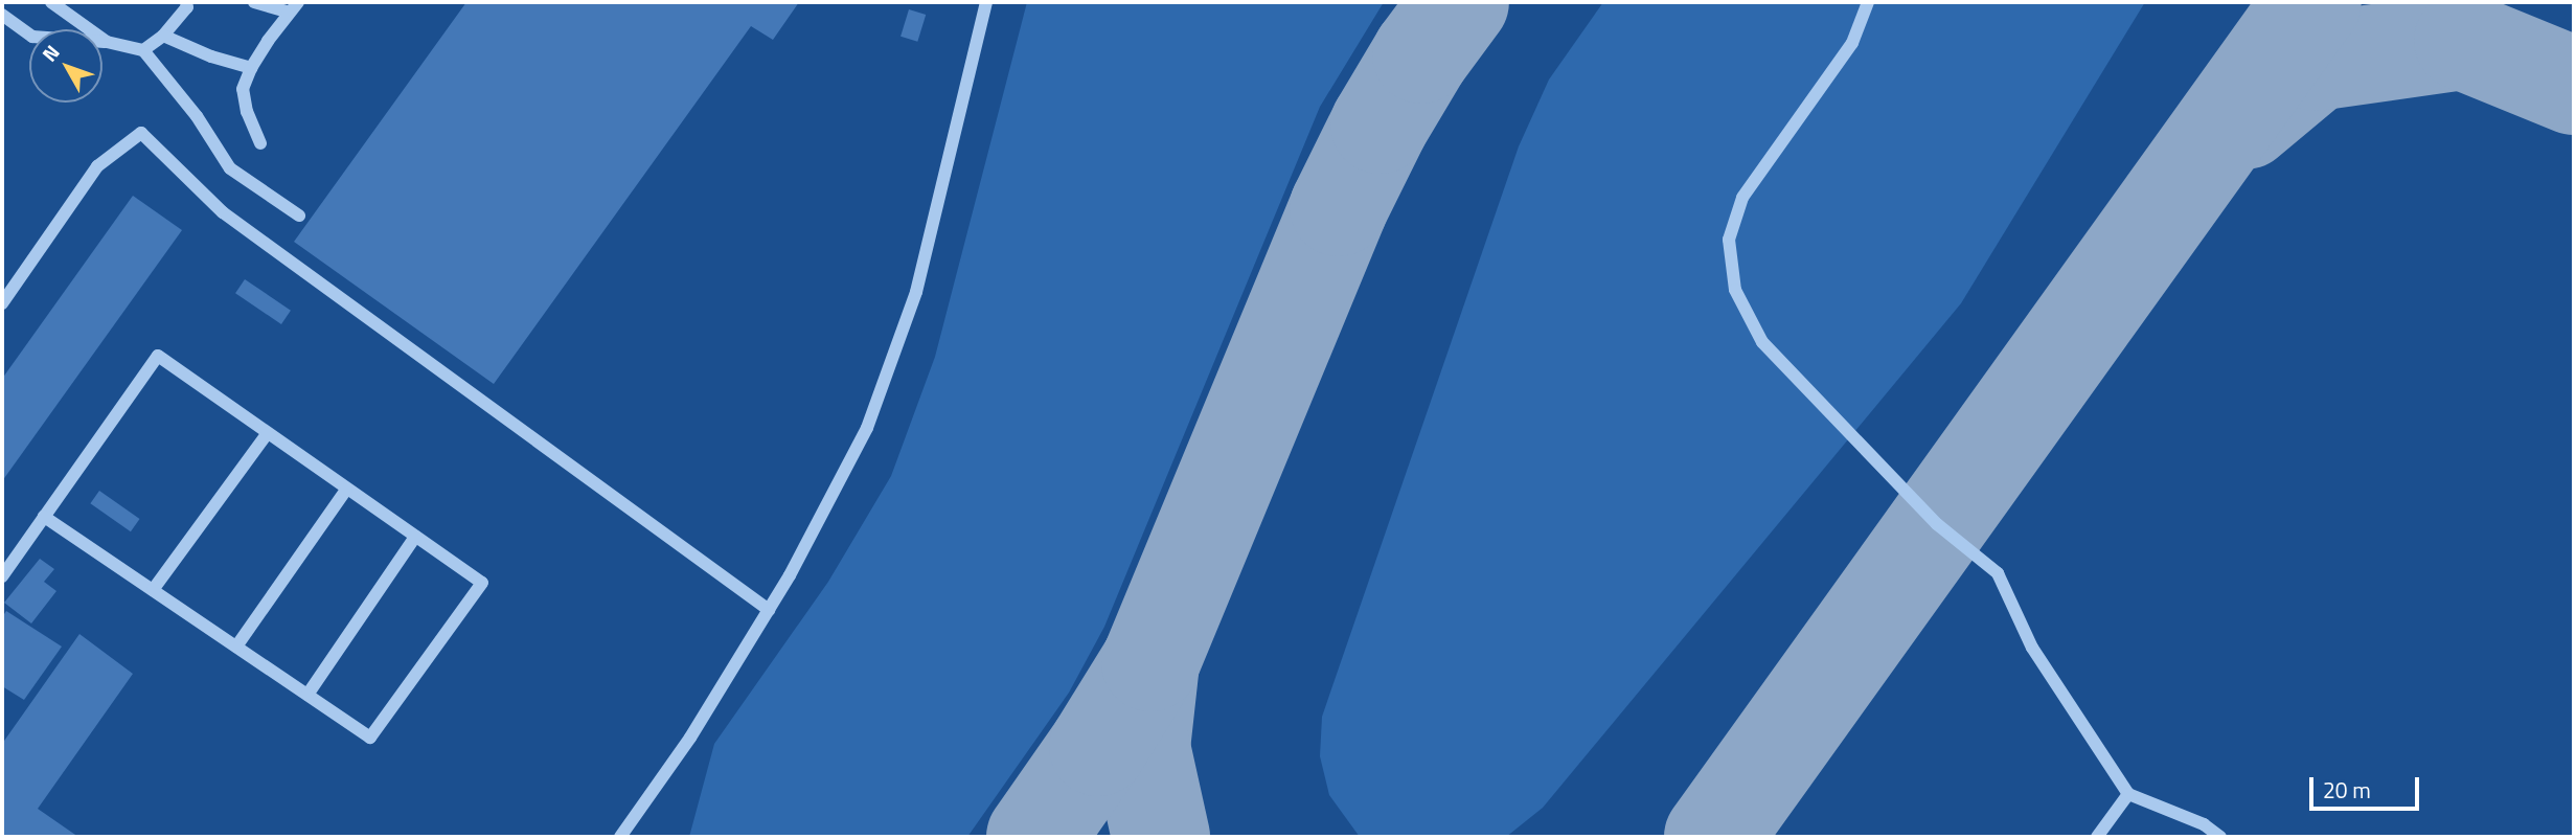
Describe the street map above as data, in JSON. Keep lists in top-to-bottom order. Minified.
{"scale_bar":"20 m","north":"top left"}
